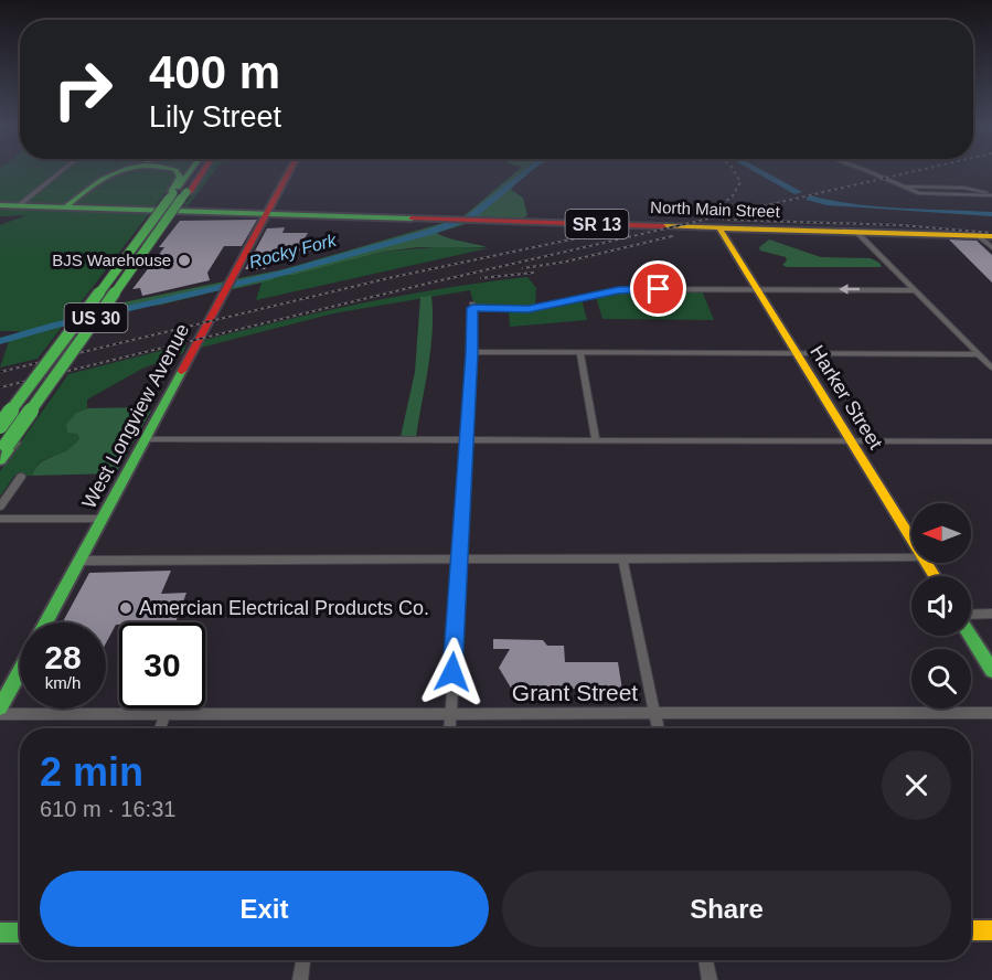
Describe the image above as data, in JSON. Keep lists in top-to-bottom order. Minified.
{"streets":{"main road":["North Main Street","SR 13","US 30","Harker Street","West Longview Avenue"],"street":["Grant Street"]},"crossings":[["North Main Street","Harker Street"],["North Main Street","West Longview Avenue"]],"water":["Rocky Fork"],"places":["BJS Warehouse","Amercian Electrical Products Co."],"north":"left","page":{"turn":["400 m","Lily Street"],"speed":"28 km/h","limit":"30","heading":["2 min","610 m · 16:31"],"buttons":["Exit","Share"]}}
